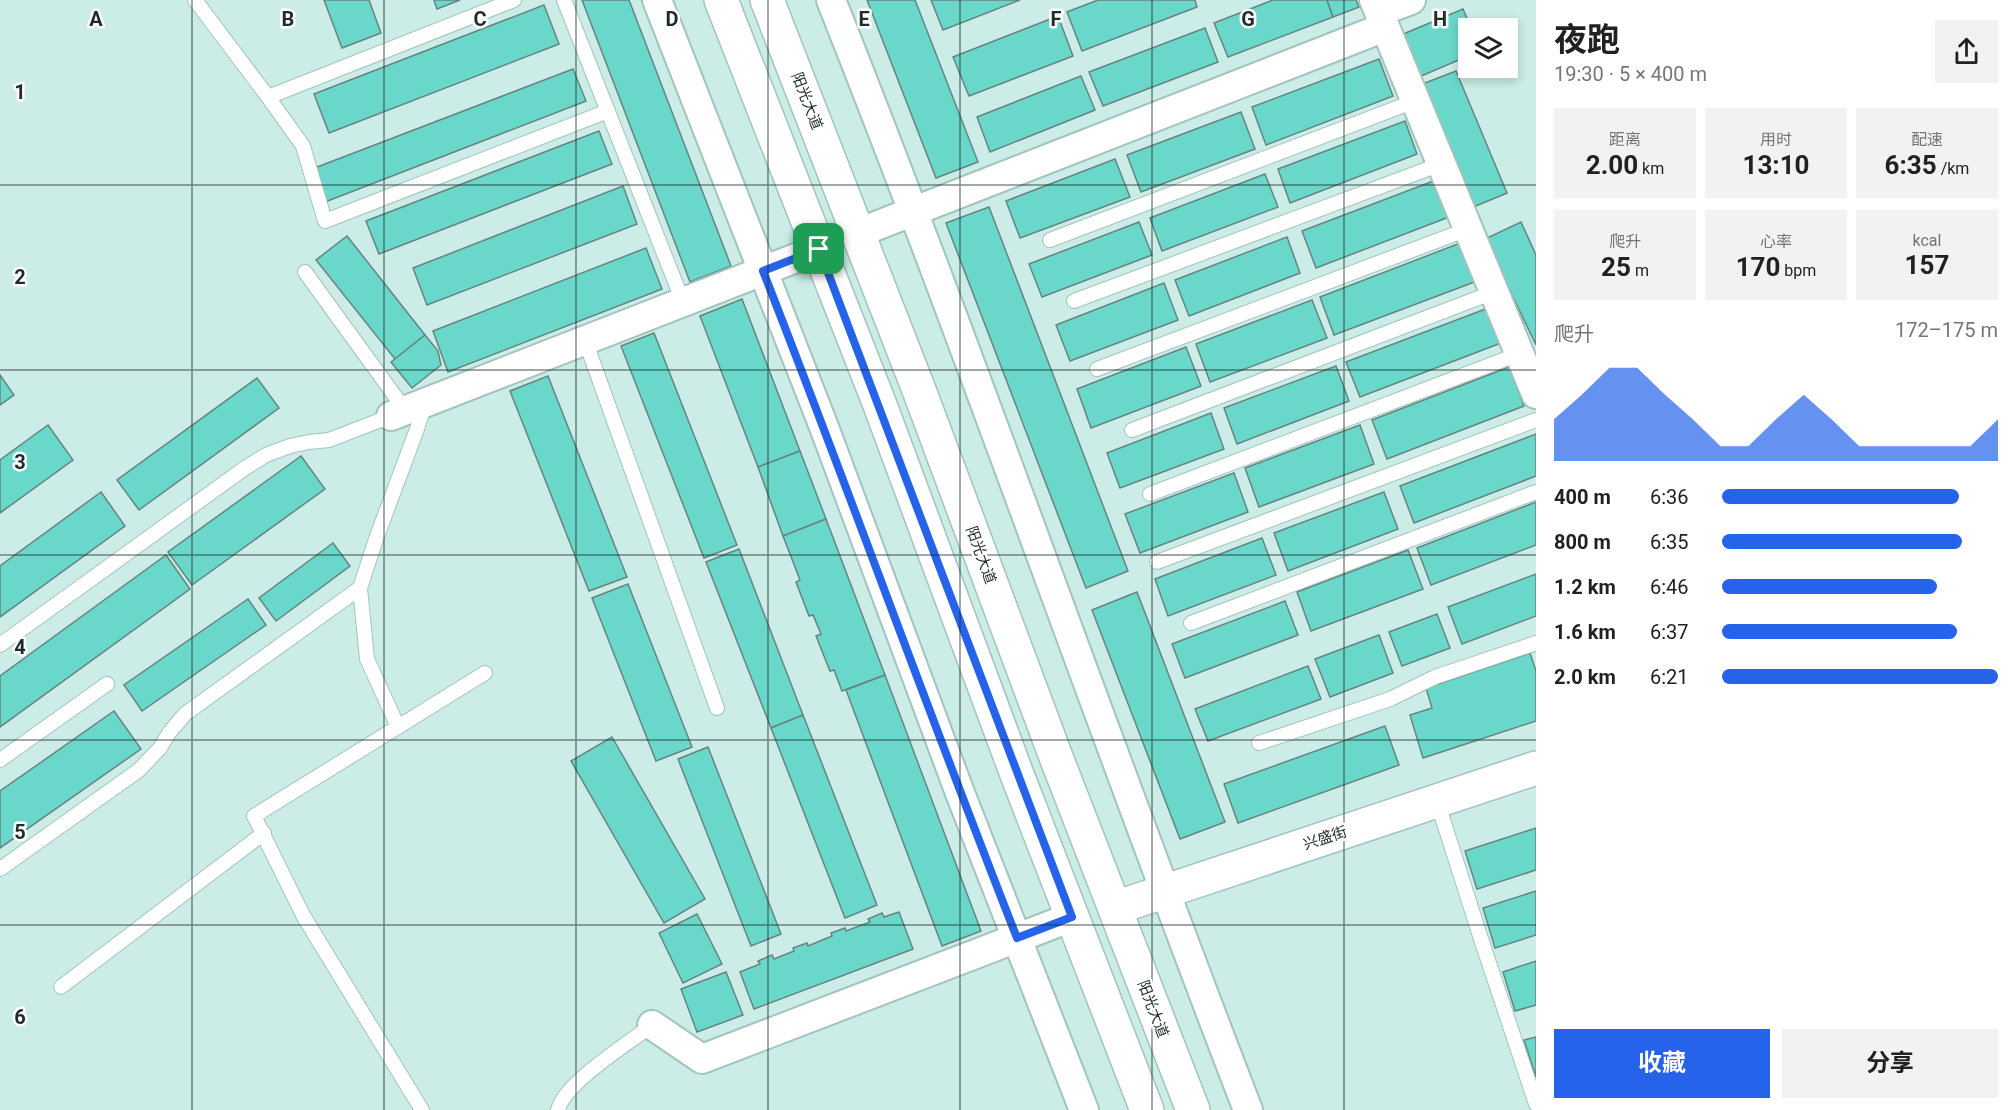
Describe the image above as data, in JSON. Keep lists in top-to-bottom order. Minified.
{"streets":{"main road":["阳光大道","兴盛街"]},"crossings":[["阳光大道","兴盛街"]],"page":{"heading":["夜跑","19:30 · 5 × 400 m"],"stats":[["距离","2.00 km"],["用时","13:10"],["配速","6:35 /km"],["爬升","25 m"],["心率","170 bpm"],["kcal","157"]],"chart":["爬升","172–175 m"],"list":[{"name":"400 m","note":"6:36"},{"name":"800 m","note":"6:35"},{"name":"1.2 km","note":"6:46"},{"name":"1.6 km","note":"6:37"},{"name":"2.0 km","note":"6:21"}],"buttons":["收藏","分享"]},"grid":{"columns":["A","B","C","D","E","F","G","H"],"rows":["1","2","3","4","5","6"]}}
